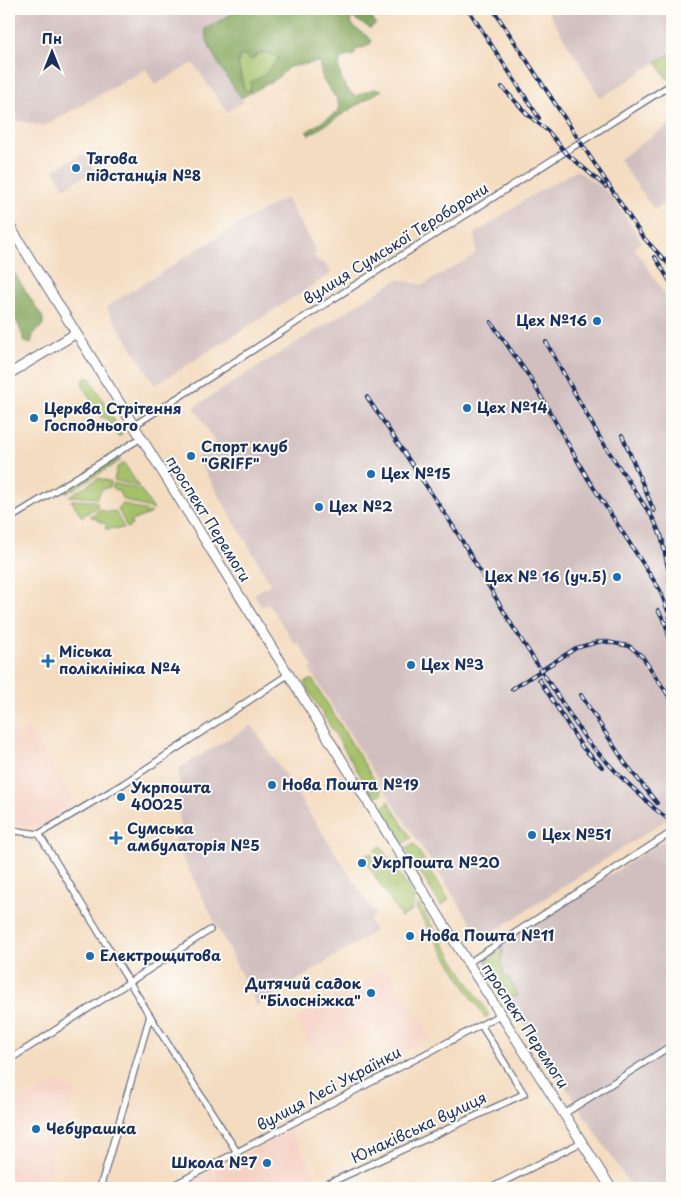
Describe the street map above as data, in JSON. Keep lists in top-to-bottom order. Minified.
{"streets":{"main road":["проспект Перемоги"],"street":["вулиця Сумської Тероборони","вулиця Лесі Українки","Юнаківська вулиця"]},"crossings":[["вулиця Сумської Тероборони","проспект Перемоги"],["проспект Перемоги","вулиця Лесі Українки"],["вулиця Лесі Українки","Юнаківська вулиця"]],"places":{"other":["Тягова підстанція №8","Цех №16","Цех №14","Церква Стрітення Господнього","Спорт клуб \"GRIFF\"","Цех №15","Цех №2","Цех № 16 (уч.5)","Цех №3","Нова Пошта №19","Укрпошта 40025","Цех №51","УкрПошта №20","Нова Пошта №11","Електрощитова","Дитячий садок \"Білосніжка\"","Чебурашка","Школа №7"],"health":["Міська поліклініка №4","Сумська амбулаторія №5"]},"north":"top"}
